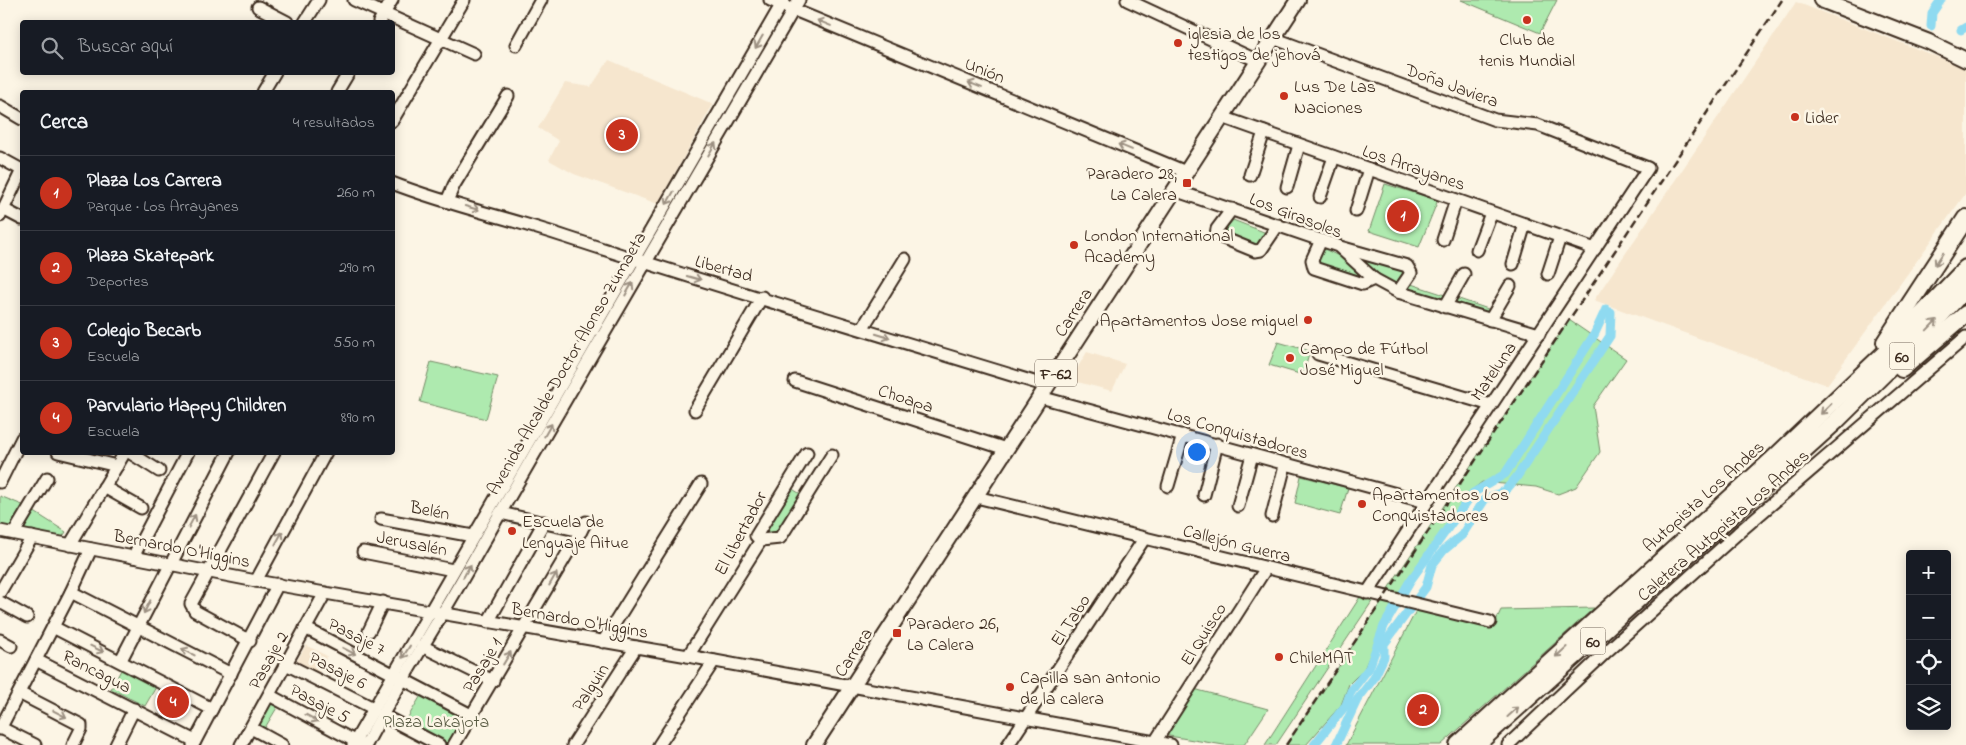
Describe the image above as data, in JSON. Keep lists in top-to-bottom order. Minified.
{"streets":{"highway":["60","Autopista Los Andes"],"main road":["Carrera","F-62"],"street":["Unión","Doña Javiera","Los Arrayanes","Los Girasoles","Libertad","Avenida Alcalde Doctor Alonso Zumaeta","Mateluna","Choapa","Los Conquistadores","Belén","Caletera Autopista Los Andes","El Libertador","Jerusalén","Callejón Guerra","Bernardo O'Higgins","El Tabo","El Quisco","Pasaje 7","Pasaje 2","Pasaje 1","Pasaje 6","Rancagua","Palguin","Pasaje 5"]},"crossings":[["Unión","Carrera"],["Unión","Avenida Alcalde Doctor Alonso Zumaeta"],["Doña Javiera","Carrera"],["Doña Javiera","Mateluna"],["Los Arrayanes","Carrera"],["Los Arrayanes","Mateluna"],["Los Girasoles","Carrera"],["Los Girasoles","Mateluna"],["Libertad","Carrera"],["Libertad","Avenida Alcalde Doctor Alonso Zumaeta"],["Libertad","Los Conquistadores"],["Carrera","Choapa"],["Carrera","Los Conquistadores"],["Carrera","Callejón Guerra"],["Carrera","Bernardo O'Higgins"],["Avenida Alcalde Doctor Alonso Zumaeta","Belén"],["Avenida Alcalde Doctor Alonso Zumaeta","Jerusalén"],["Avenida Alcalde Doctor Alonso Zumaeta","Bernardo O'Higgins"],["Avenida Alcalde Doctor Alonso Zumaeta","Pasaje 7"],["Avenida Alcalde Doctor Alonso Zumaeta","Pasaje 6"],["Avenida Alcalde Doctor Alonso Zumaeta","Pasaje 5"],["Mateluna","Los Conquistadores"],["Mateluna","Callejón Guerra"],["El Libertador","Bernardo O'Higgins"],["Callejón Guerra","El Tabo"],["Callejón Guerra","El Quisco"],["Bernardo O'Higgins","El Tabo"],["Bernardo O'Higgins","El Quisco"],["Bernardo O'Higgins","Pasaje 2"],["Bernardo O'Higgins","Pasaje 1"],["Bernardo O'Higgins","Palguin"],["Pasaje 7","Pasaje 2"],["Pasaje 2","Pasaje 6"],["Pasaje 2","Pasaje 5"]],"one_way":["Unión","Libertad","Pasaje 7"],"parks":["Plaza Lakajota"],"places":{"other":["Club de tenis Mundial","iglesia de los testigos de jehová","Lus De Las Naciones","Lider","London International Academy","Apartamentos Jose miguel","Campo de Fútbol José Miguel","Apartamentos Los Conquistadores","Escuela de Lenguaje Aitue","ChileMAT","Capilla san antonio de la calera"],"transit":["Paradero 28, La Calera","Paradero 26, La Calera"]},"page":{"search":"Buscar aquí","heading":["Cerca","4 resultados"],"pins":["3","1","4","2"],"list":[{"mark":"1","name":"Plaza Los Carrera","note":"Parque · Los Arrayanes","value":"260 m"},{"mark":"2","name":"Plaza Skatepark","note":"Deportes","value":"290 m"},{"mark":"3","name":"Colegio Becarb","note":"Escuela","value":"550 m"},{"mark":"4","name":"Parvulario Happy Children","note":"Escuela","value":"890 m"}],"map_buttons":["+","−"]}}
